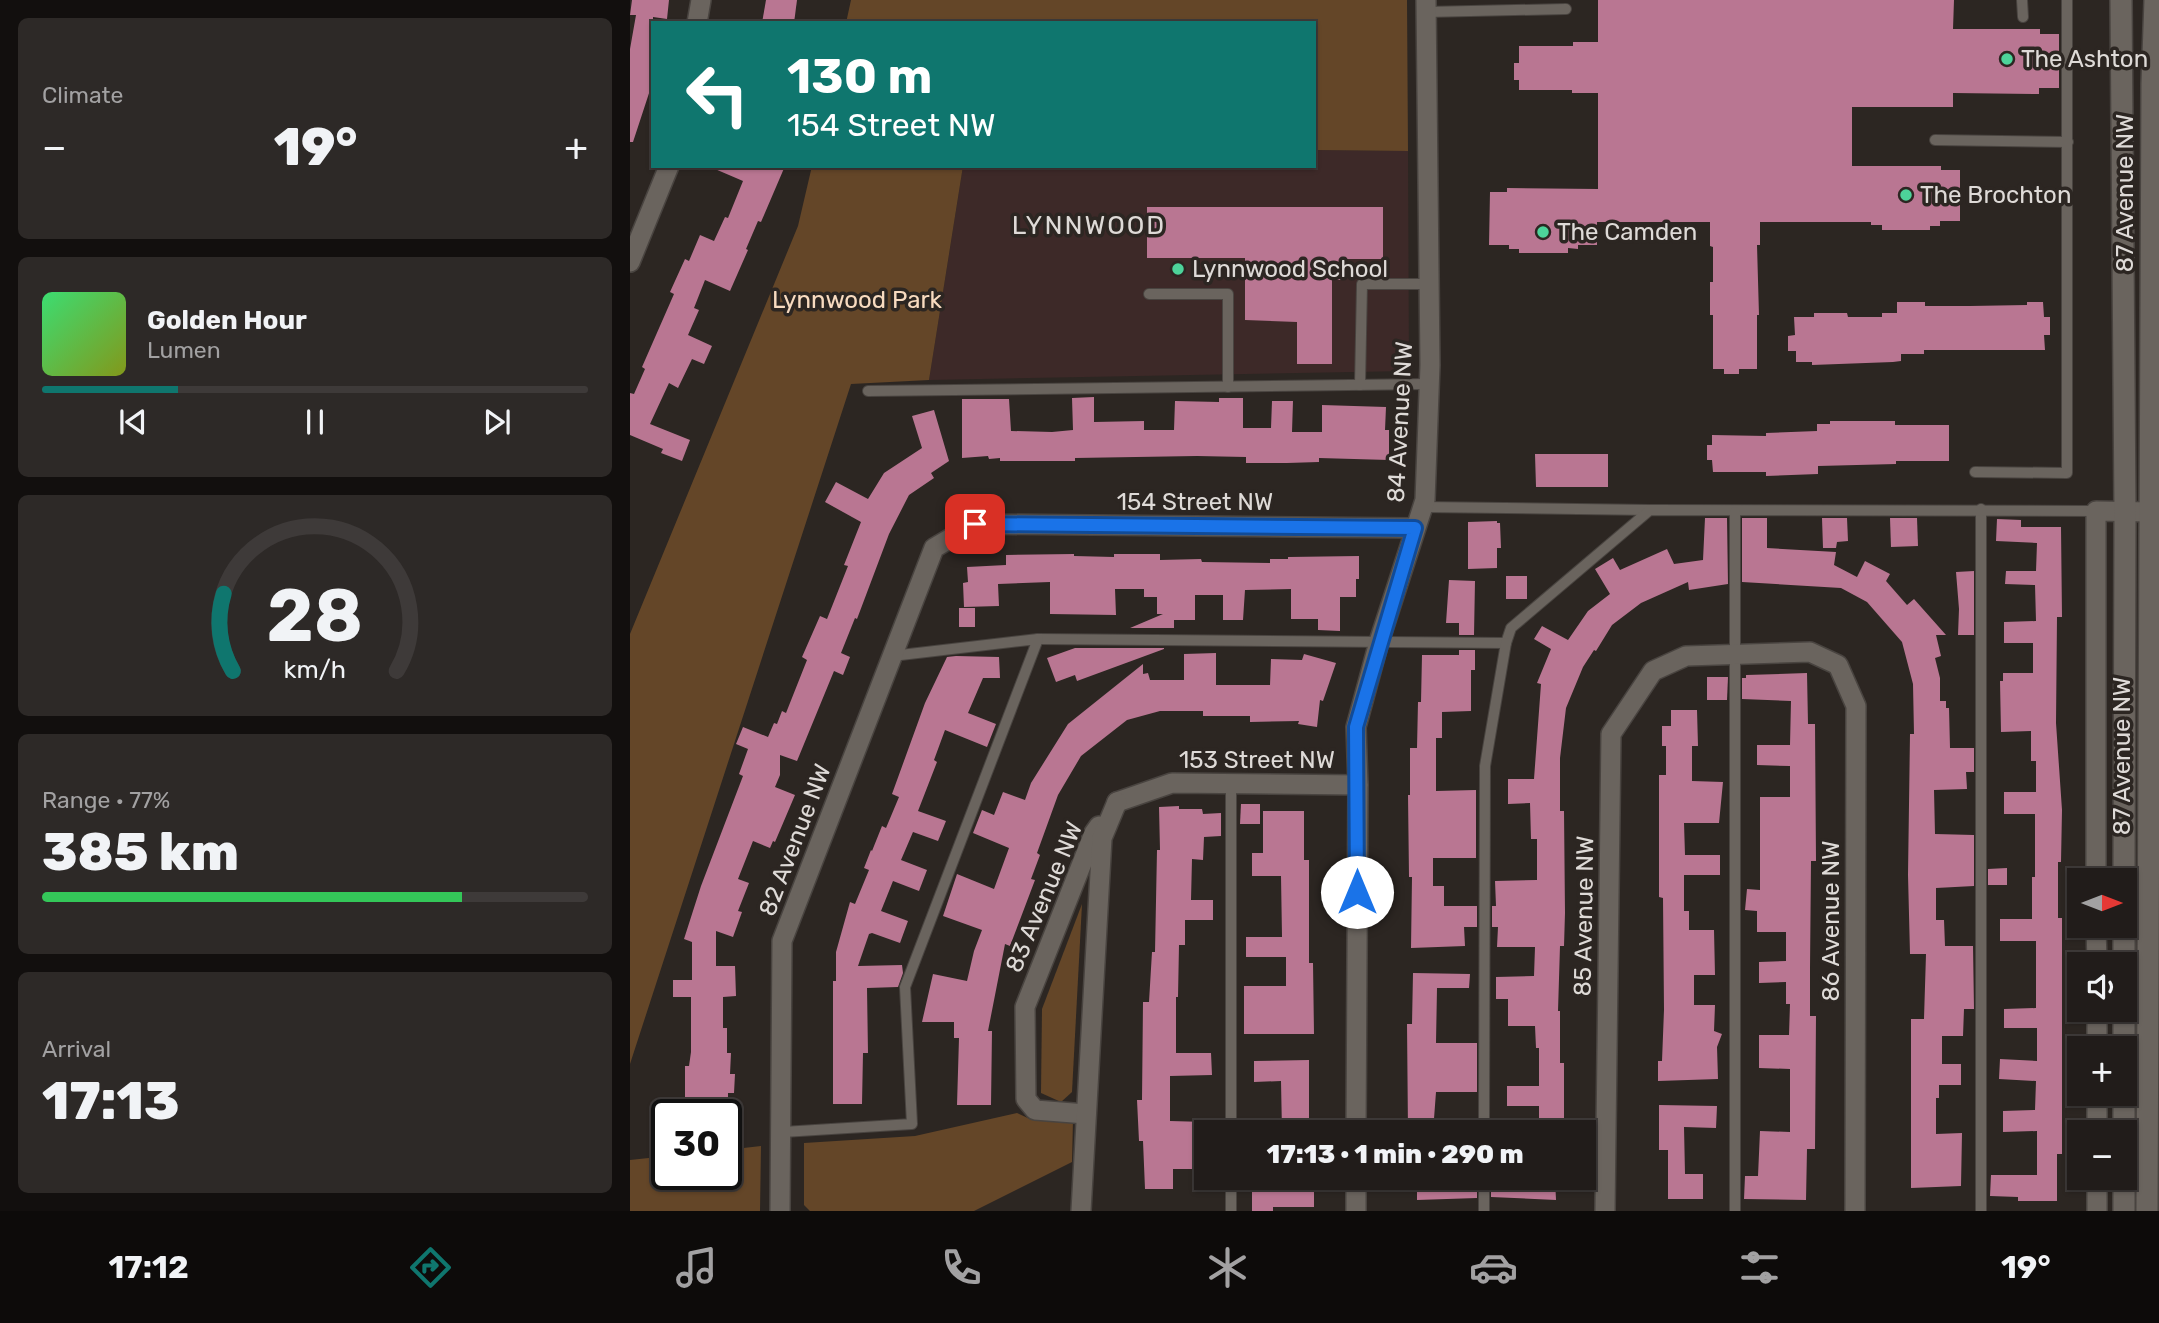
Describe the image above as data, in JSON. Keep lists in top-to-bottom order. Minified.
{"streets":{"main road":["87 Avenue NW"],"street":["84 Avenue NW","154 Street NW","153 Street NW","82 Avenue NW","83 Avenue NW","85 Avenue NW","86 Avenue NW"]},"crossings":[["84 Avenue NW","154 Street NW"],["84 Avenue NW","153 Street NW"],["154 Street NW","82 Avenue NW"],["153 Street NW","83 Avenue NW"],["85 Avenue NW","86 Avenue NW"]],"districts":["LYNNWOOD"],"parks":["Lynnwood Park"],"places":["The Ashton","The Brochton","The Camden","Lynnwood School"],"north":"right","page":{"tile":["Climate",["Range · 77%","385 km"],["Arrival","17:13"]],"turn":["130 m","154 Street NW"],"heat":["−","19°","+"],"song":["Golden Hour","Lumen"],"map_buttons":["+","−"],"limit":"30","trip":"17:13 · 1 min · 290 m","tabs":["17:12","19°"],"gauge":["28","km/h"]}}
